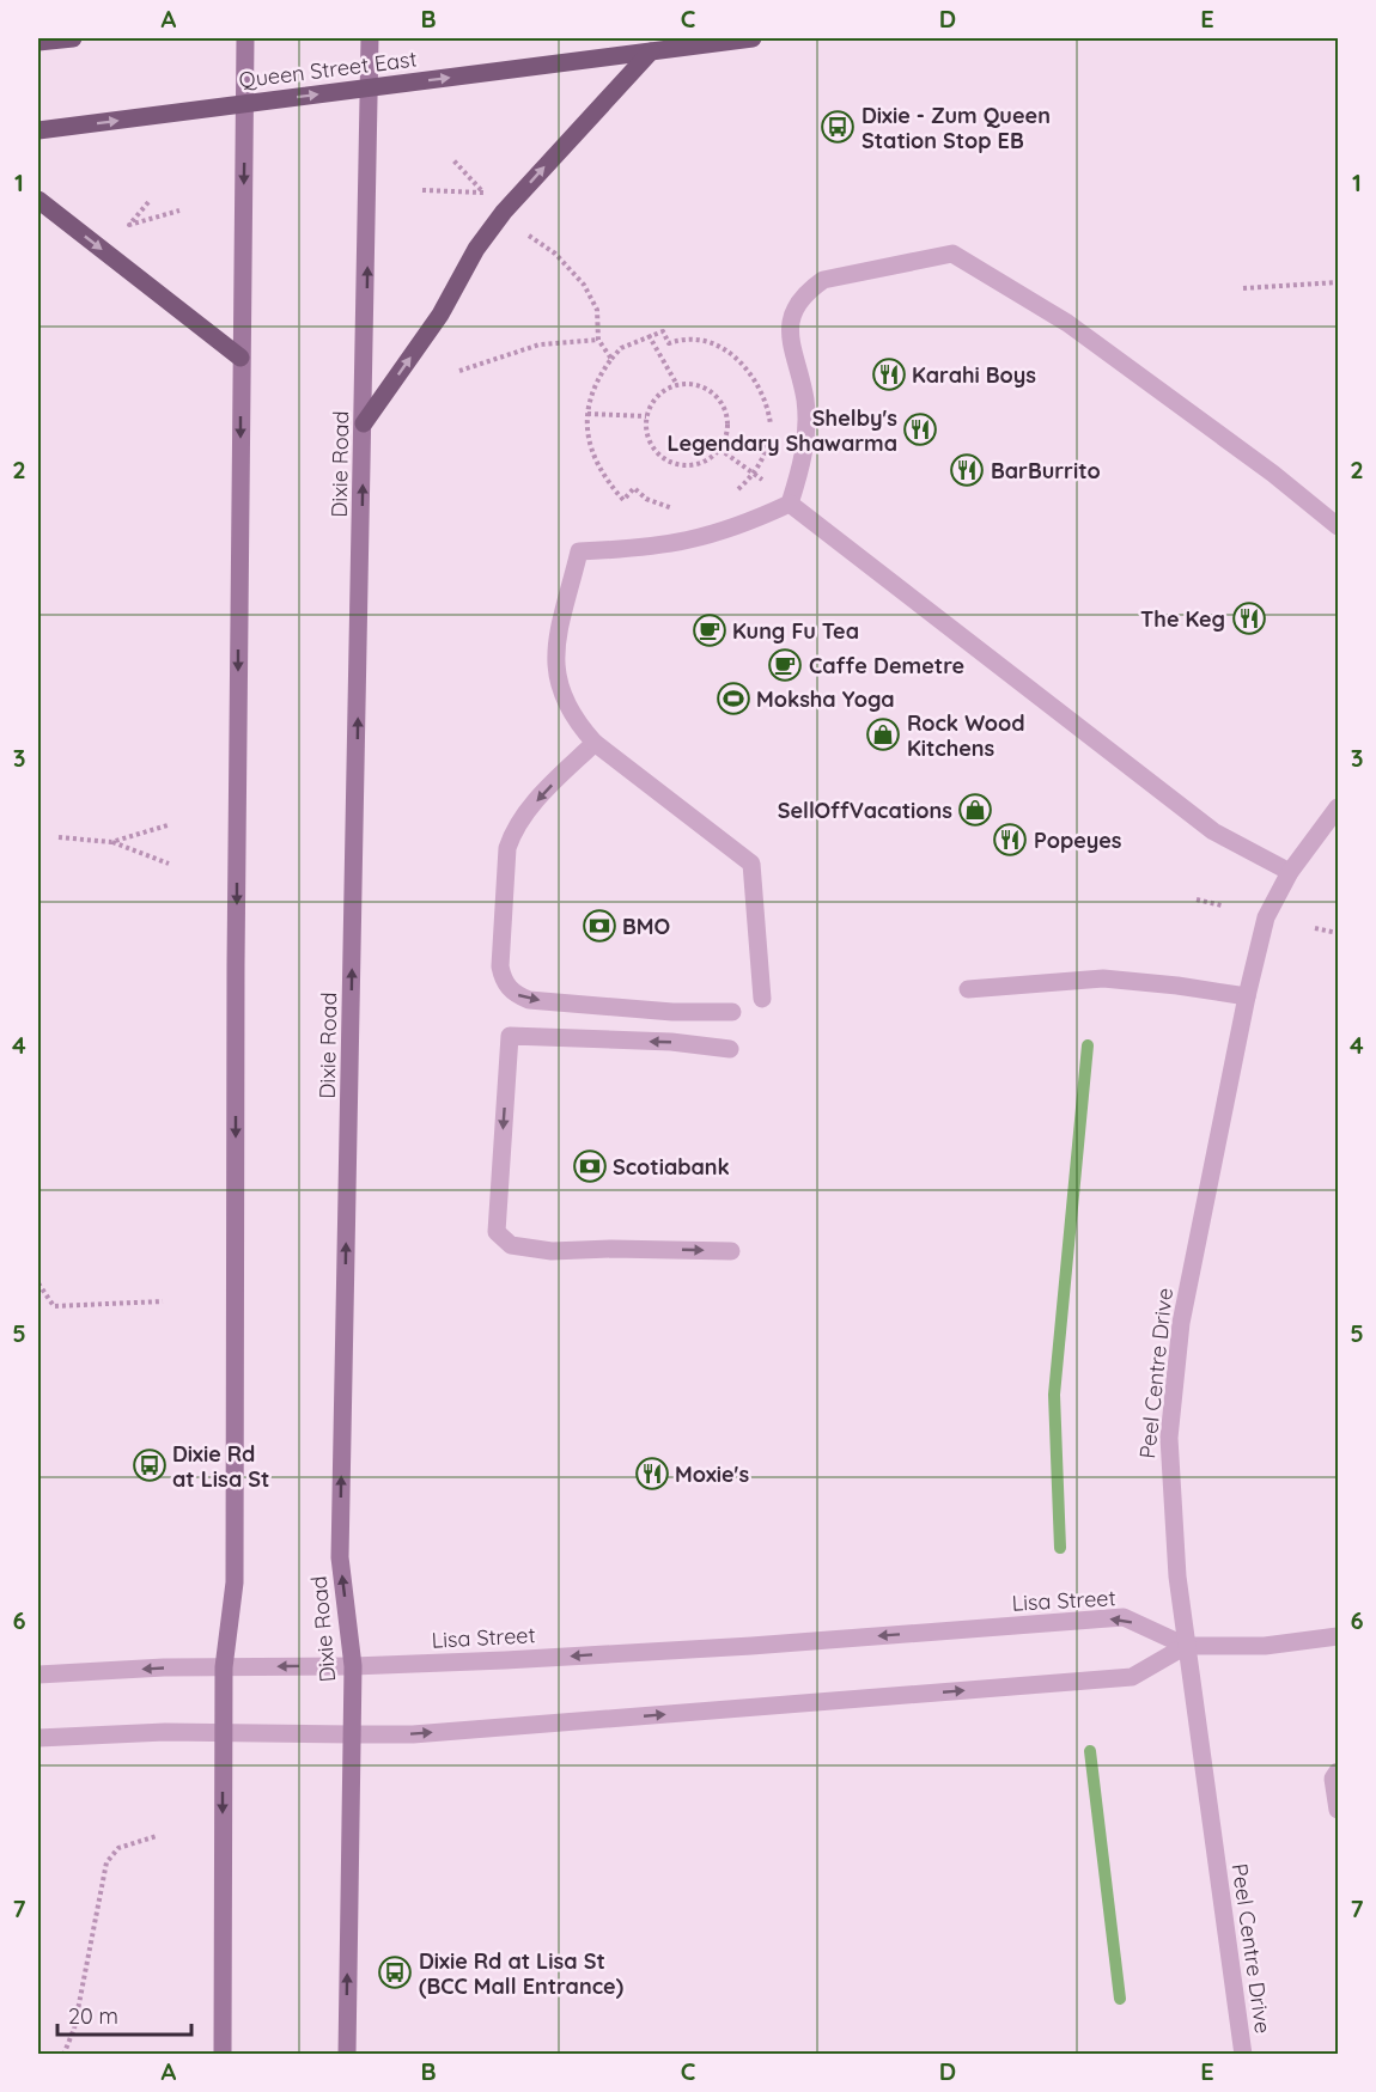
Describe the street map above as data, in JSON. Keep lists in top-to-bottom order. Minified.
{"streets":{"main road":["Queen Street East","Dixie Road"],"street":["Peel Centre Drive","Lisa Street"]},"crossings":[["Queen Street East","Dixie Road"],["Dixie Road","Lisa Street"],["Peel Centre Drive","Lisa Street"]],"one_way":["Queen Street East"],"places":{"bus stop":["Dixie - Zum Queen Station Stop EB","Dixie Rd at Lisa St","Dixie Rd at Lisa St (BCC Mall Entrance)"],"restaurant":["Karahi Boys","Shelby's Legendary Shawarma","BarBurrito","The Keg","Popeyes","Moxie's"],"cafe":["Kung Fu Tea","Caffe Demetre"],"sports":["Moksha Yoga"],"shop":["Rock Wood Kitchens","SellOffVacations"],"bank":["BMO","Scotiabank"]},"scale_bar":"20 m","grid":{"columns":["A","B","C","D","E"],"rows":["1","2","3","4","5","6","7"]}}
